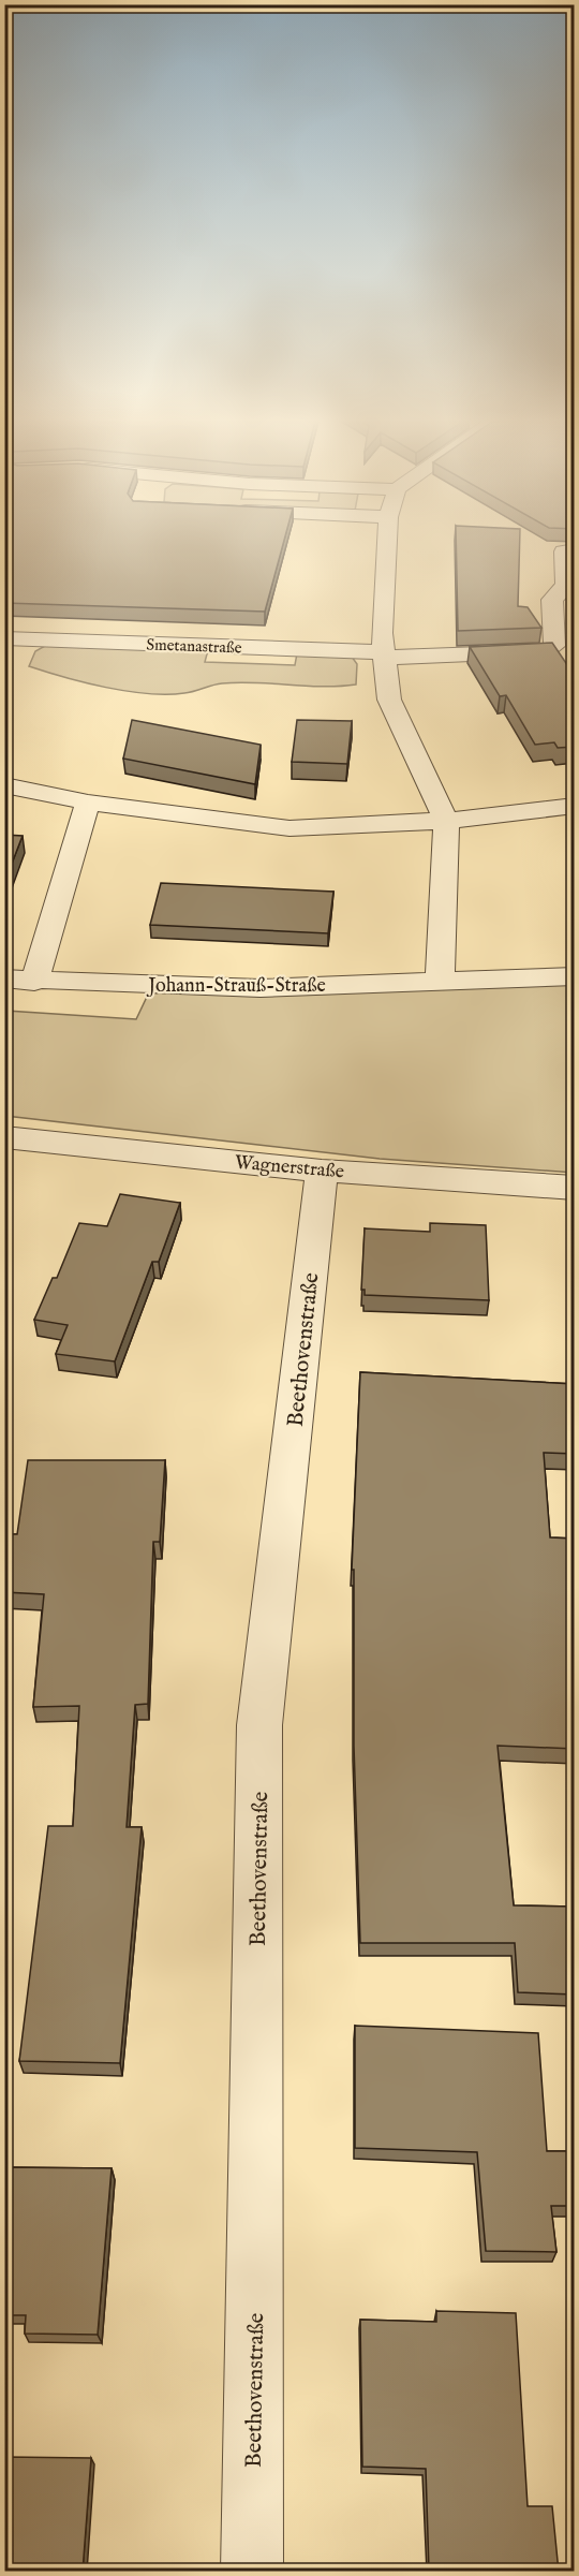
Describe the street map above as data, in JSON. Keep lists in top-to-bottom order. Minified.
{"streets":{"street":["Smetanastraße","Johann-Strauß-Straße","Wagnerstraße","Beethovenstraße"]},"crossings":[["Wagnerstraße","Beethovenstraße"]]}
